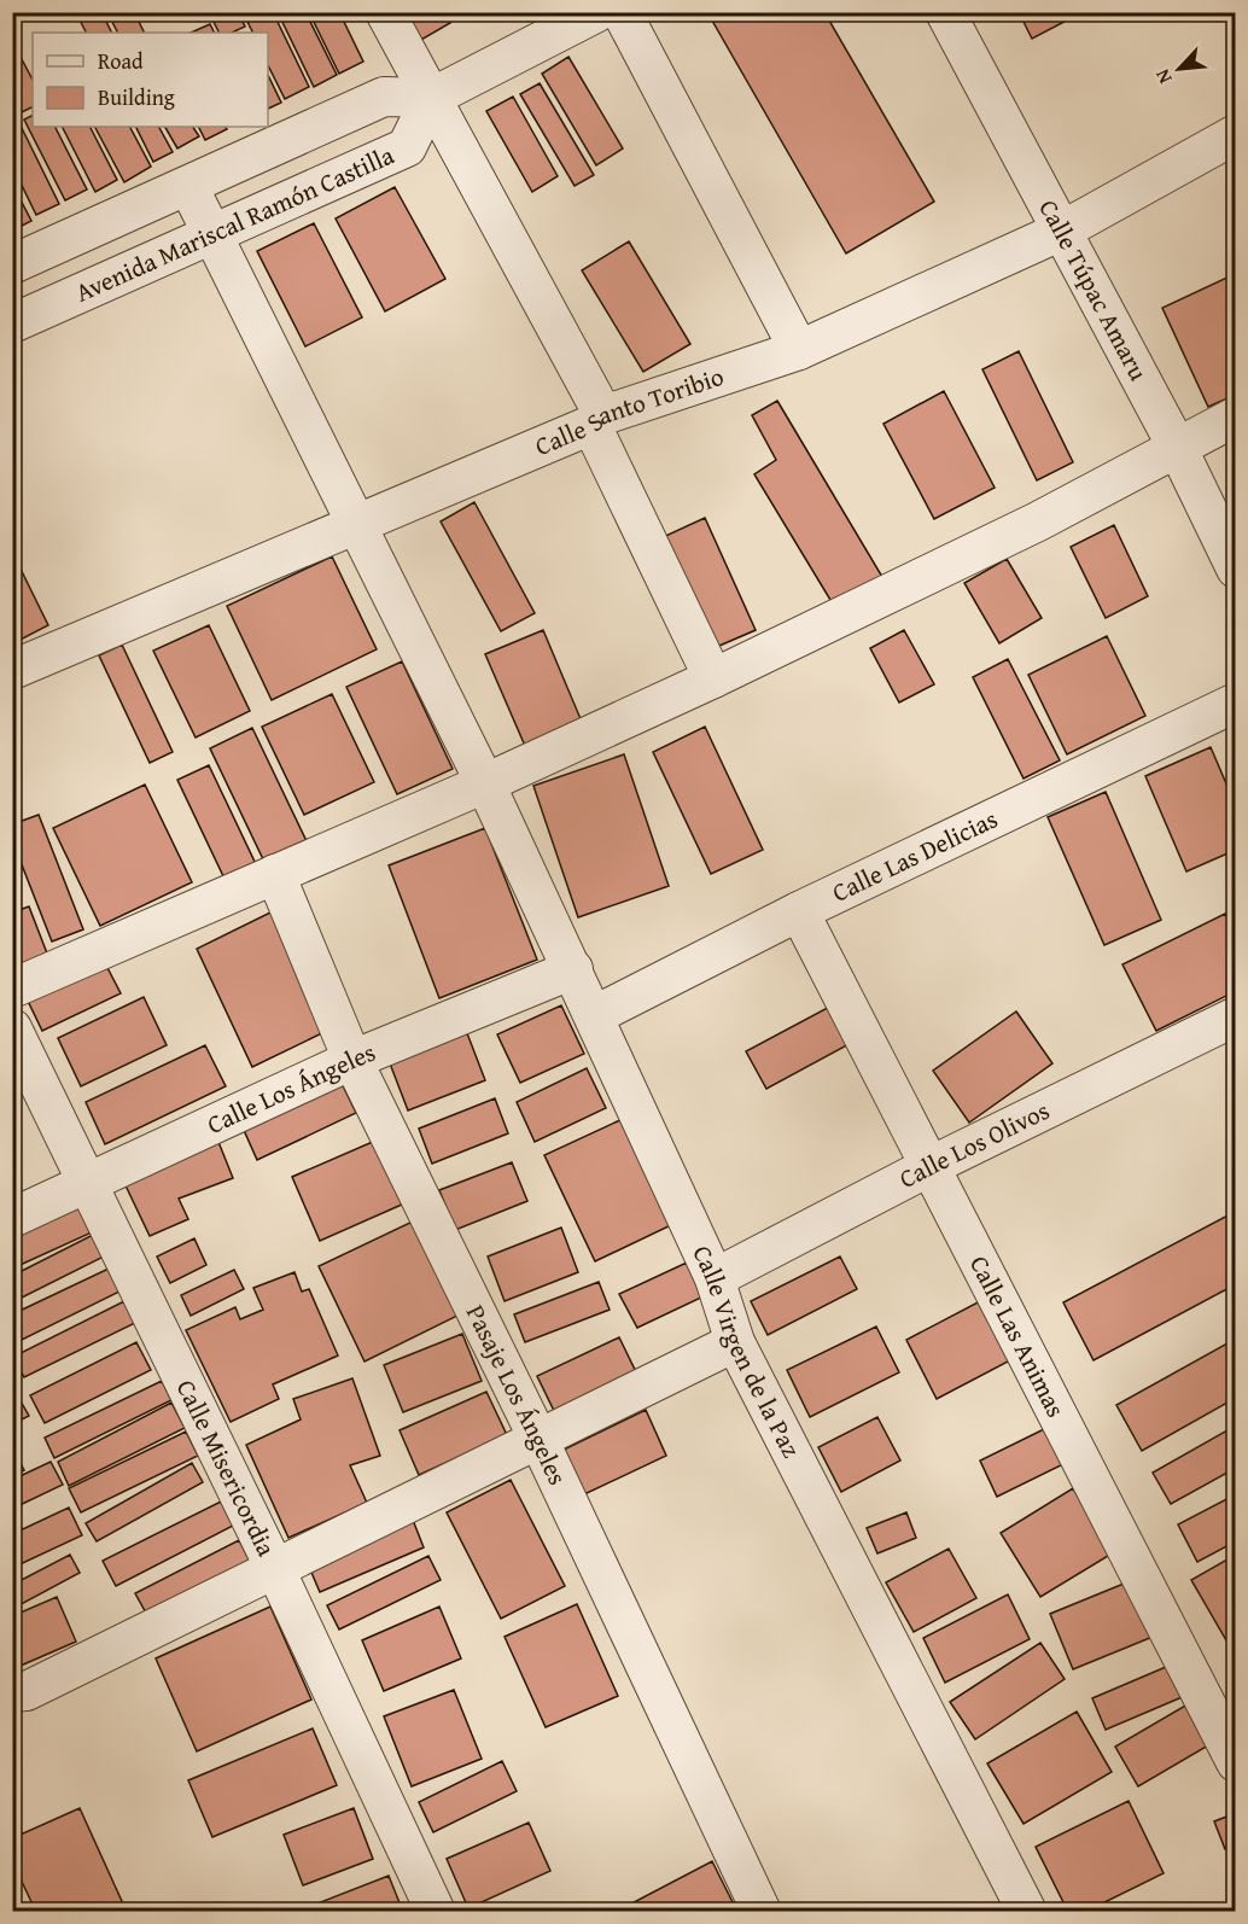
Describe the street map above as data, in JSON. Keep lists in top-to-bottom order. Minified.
{"streets":{"street":["Avenida Mariscal Ramón Castilla","Calle Túpac Amaru","Calle Santo Toribio","Calle Las Delicias","Calle Los Ángeles","Calle Los Olivos","Calle Las Animas","Calle Virgen de la Paz","Pasaje Los Ángeles","Calle Misericordia"]},"crossings":[["Avenida Mariscal Ramón Castilla","Calle Virgen de la Paz"],["Calle Túpac Amaru","Calle Santo Toribio"],["Calle Santo Toribio","Calle Virgen de la Paz"],["Calle Las Delicias","Calle Las Animas"],["Calle Las Delicias","Calle Virgen de la Paz"],["Calle Los Ángeles","Calle Virgen de la Paz"],["Calle Los Ángeles","Pasaje Los Ángeles"],["Calle Los Ángeles","Calle Misericordia"],["Calle Los Olivos","Calle Las Animas"],["Calle Los Olivos","Calle Virgen de la Paz"]],"legend":["Road","Building"],"north":"bottom left"}
